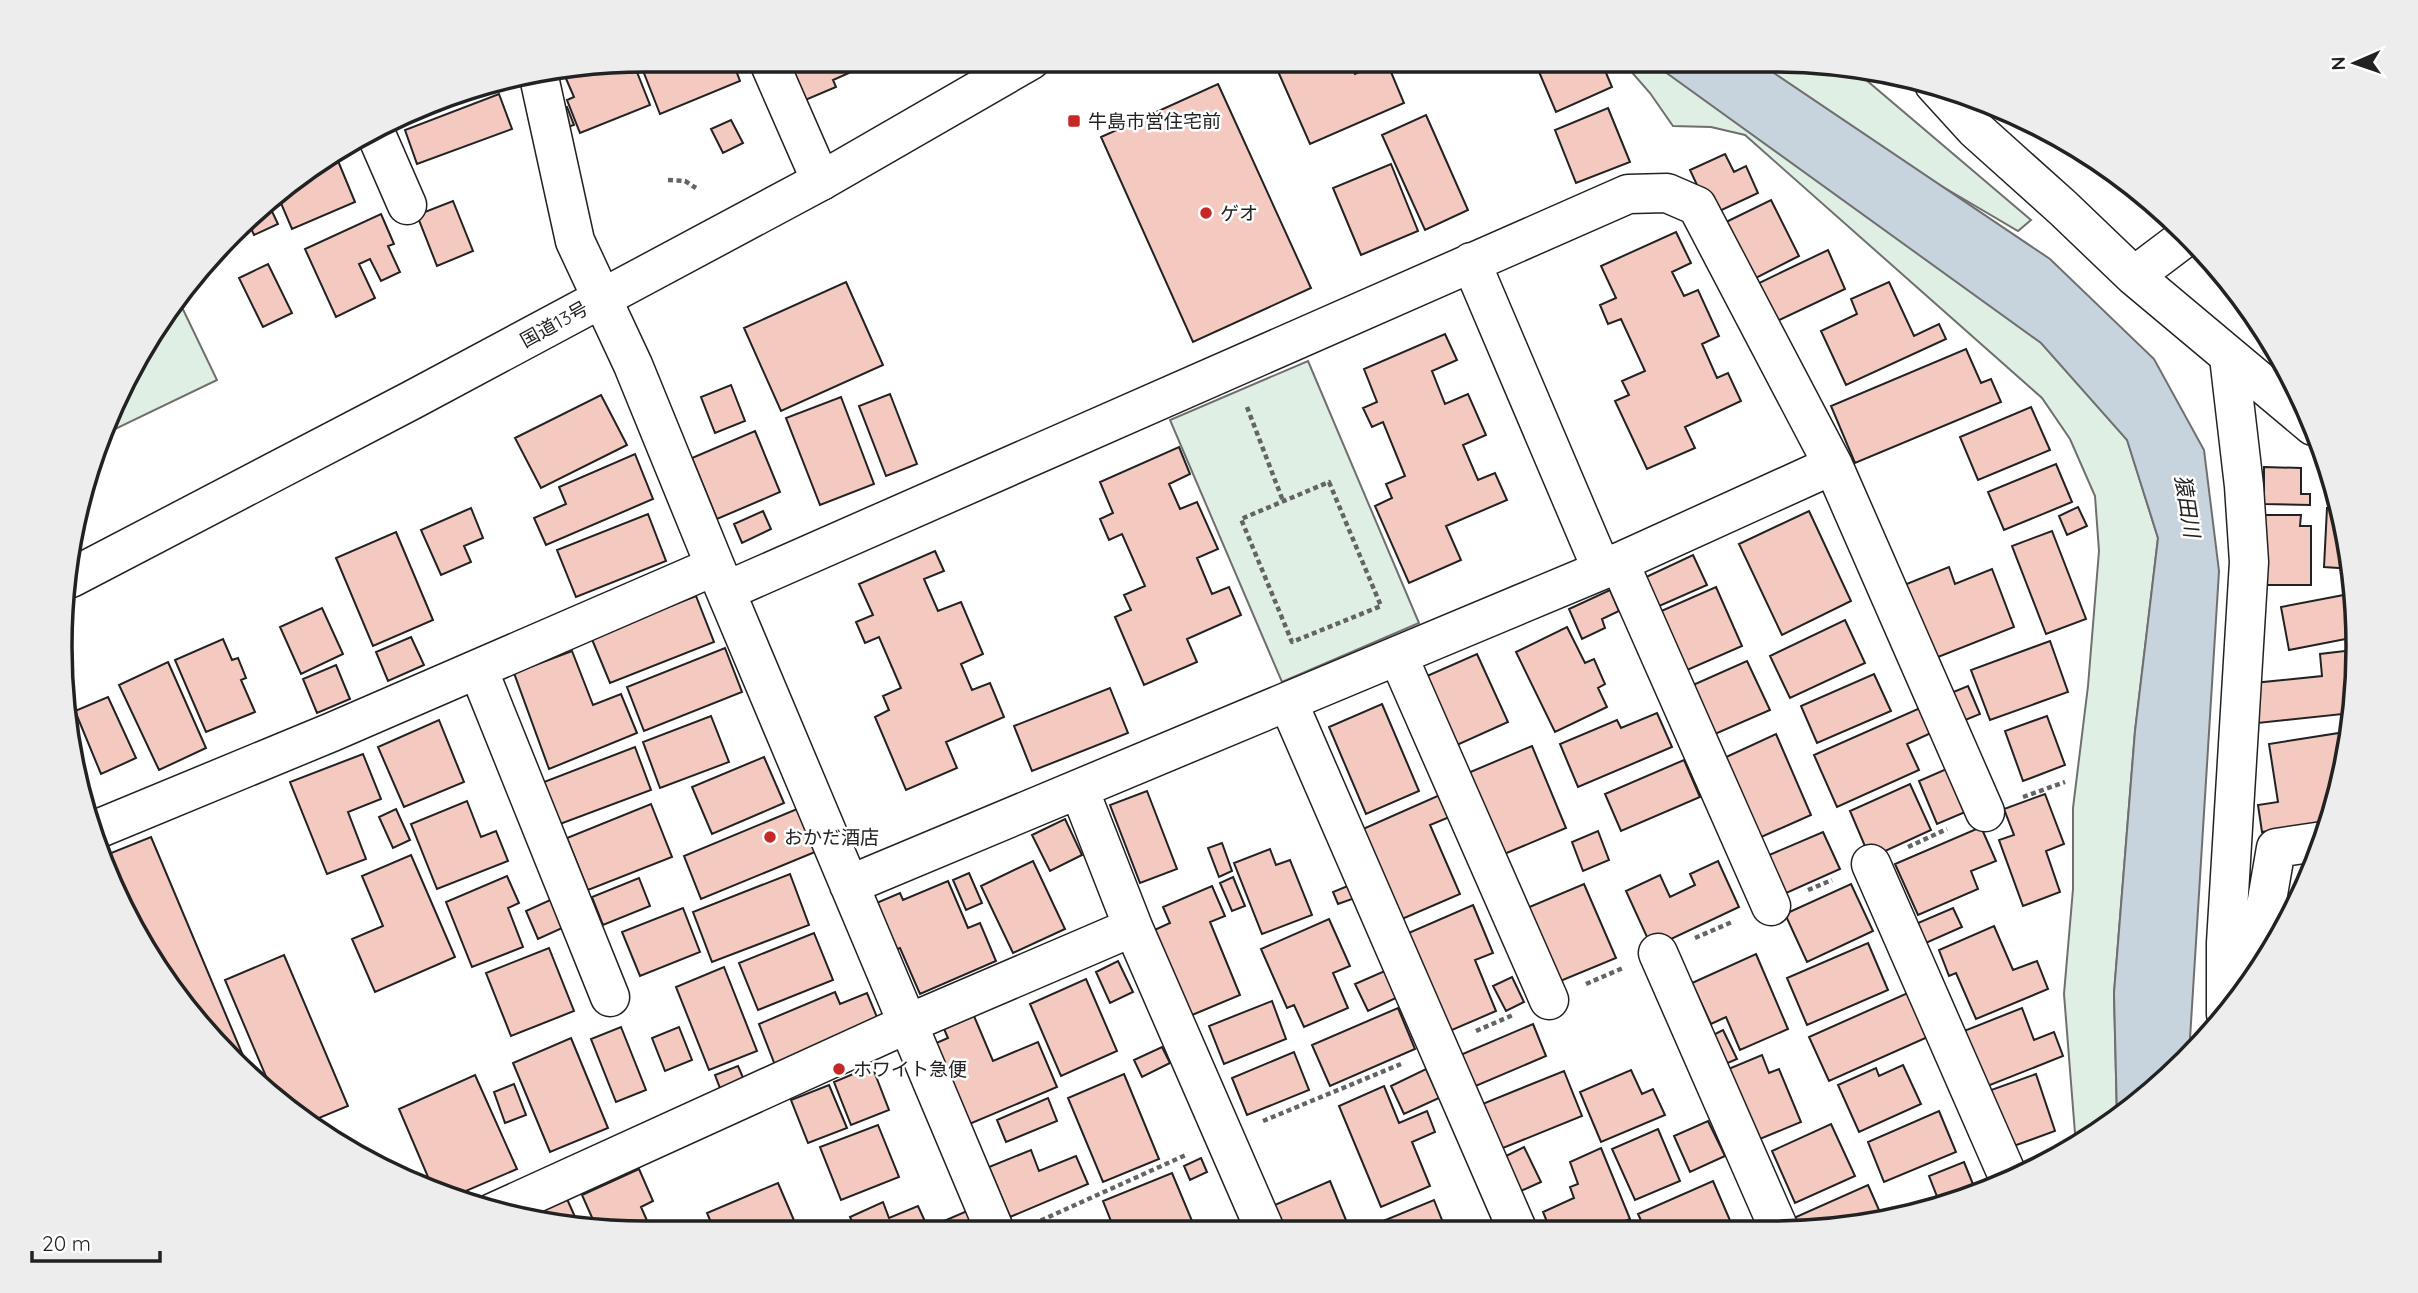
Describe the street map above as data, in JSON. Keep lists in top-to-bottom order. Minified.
{"streets":{"main road":["国道13号"]},"water":["猿田川"],"places":{"transit":["牛島市営住宅前"],"other":["ゲオ","おかだ酒店","ホワイト急便"]},"scale_bar":"20 m","north":"left"}
